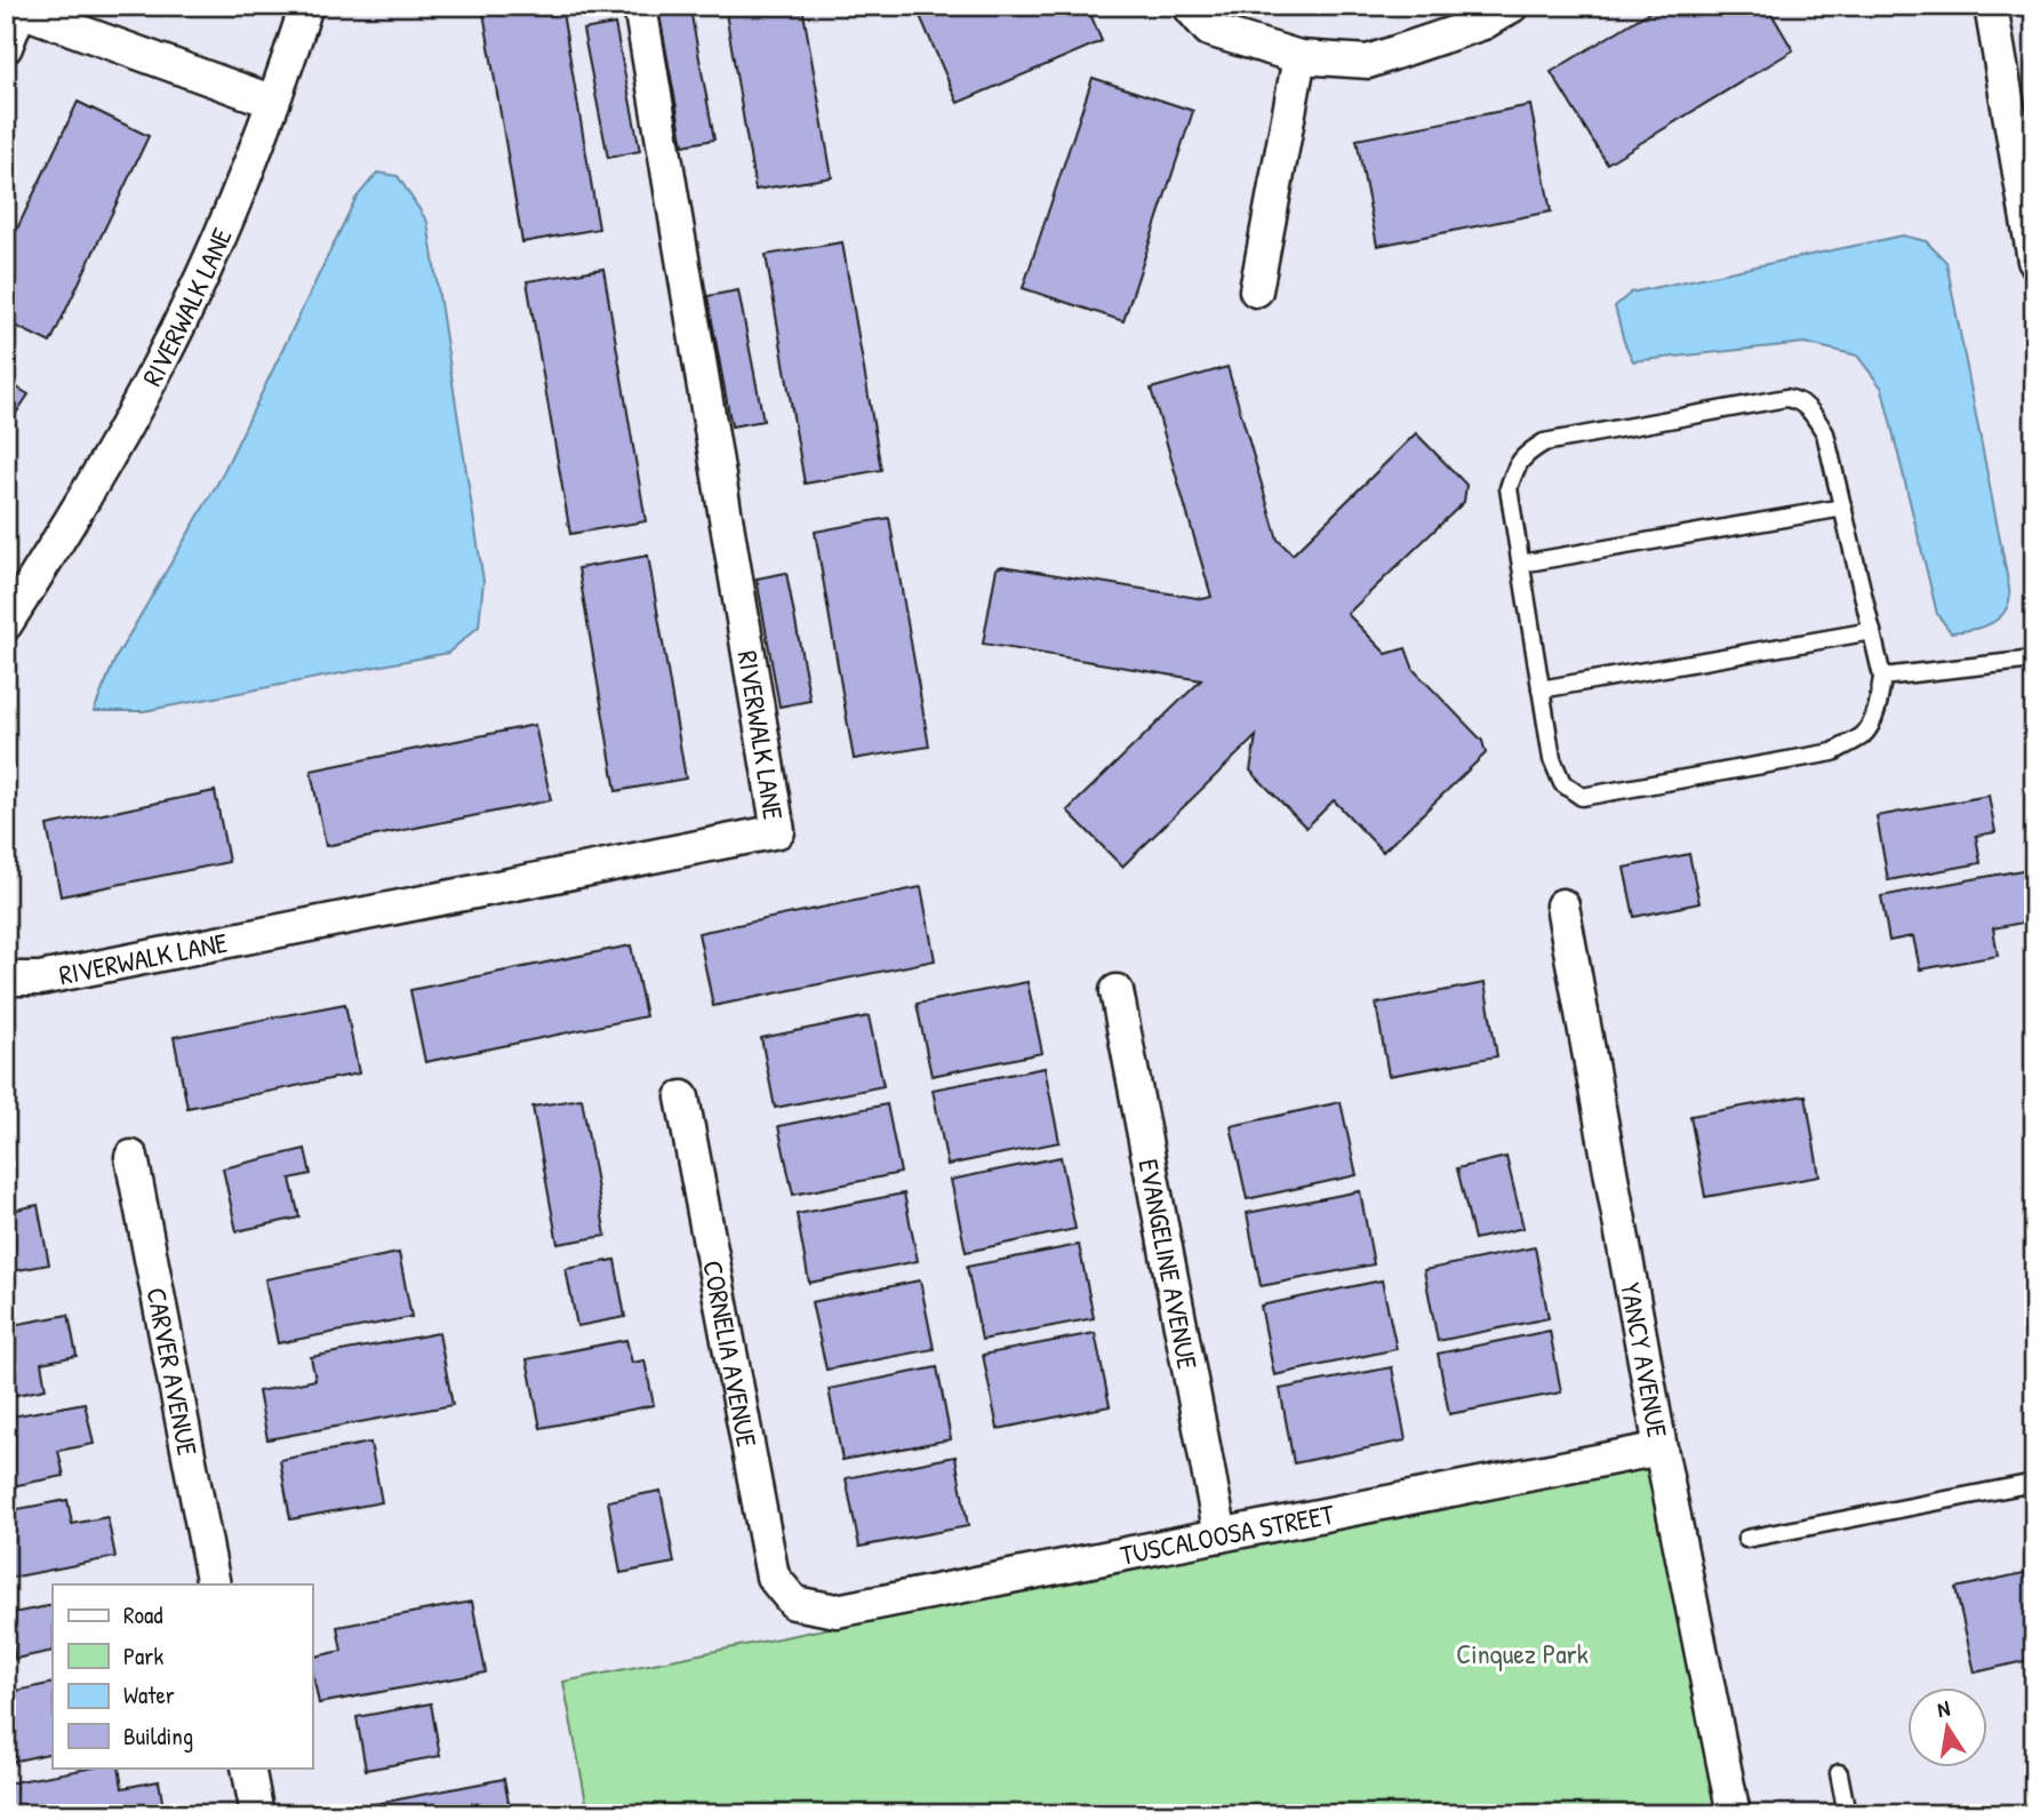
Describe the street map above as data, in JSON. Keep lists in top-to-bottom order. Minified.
{"streets":{"street":["RIVERWALK LANE","EVANGELINE AVENUE","CORNELIA AVENUE","YANCY AVENUE","CARVER AVENUE","TUSCALOOSA STREET"]},"crossings":[["EVANGELINE AVENUE","TUSCALOOSA STREET"],["CORNELIA AVENUE","TUSCALOOSA STREET"],["YANCY AVENUE","TUSCALOOSA STREET"]],"parks":["Cinquez Park"],"legend":["Road","Park","Water","Building"],"north":"top"}
